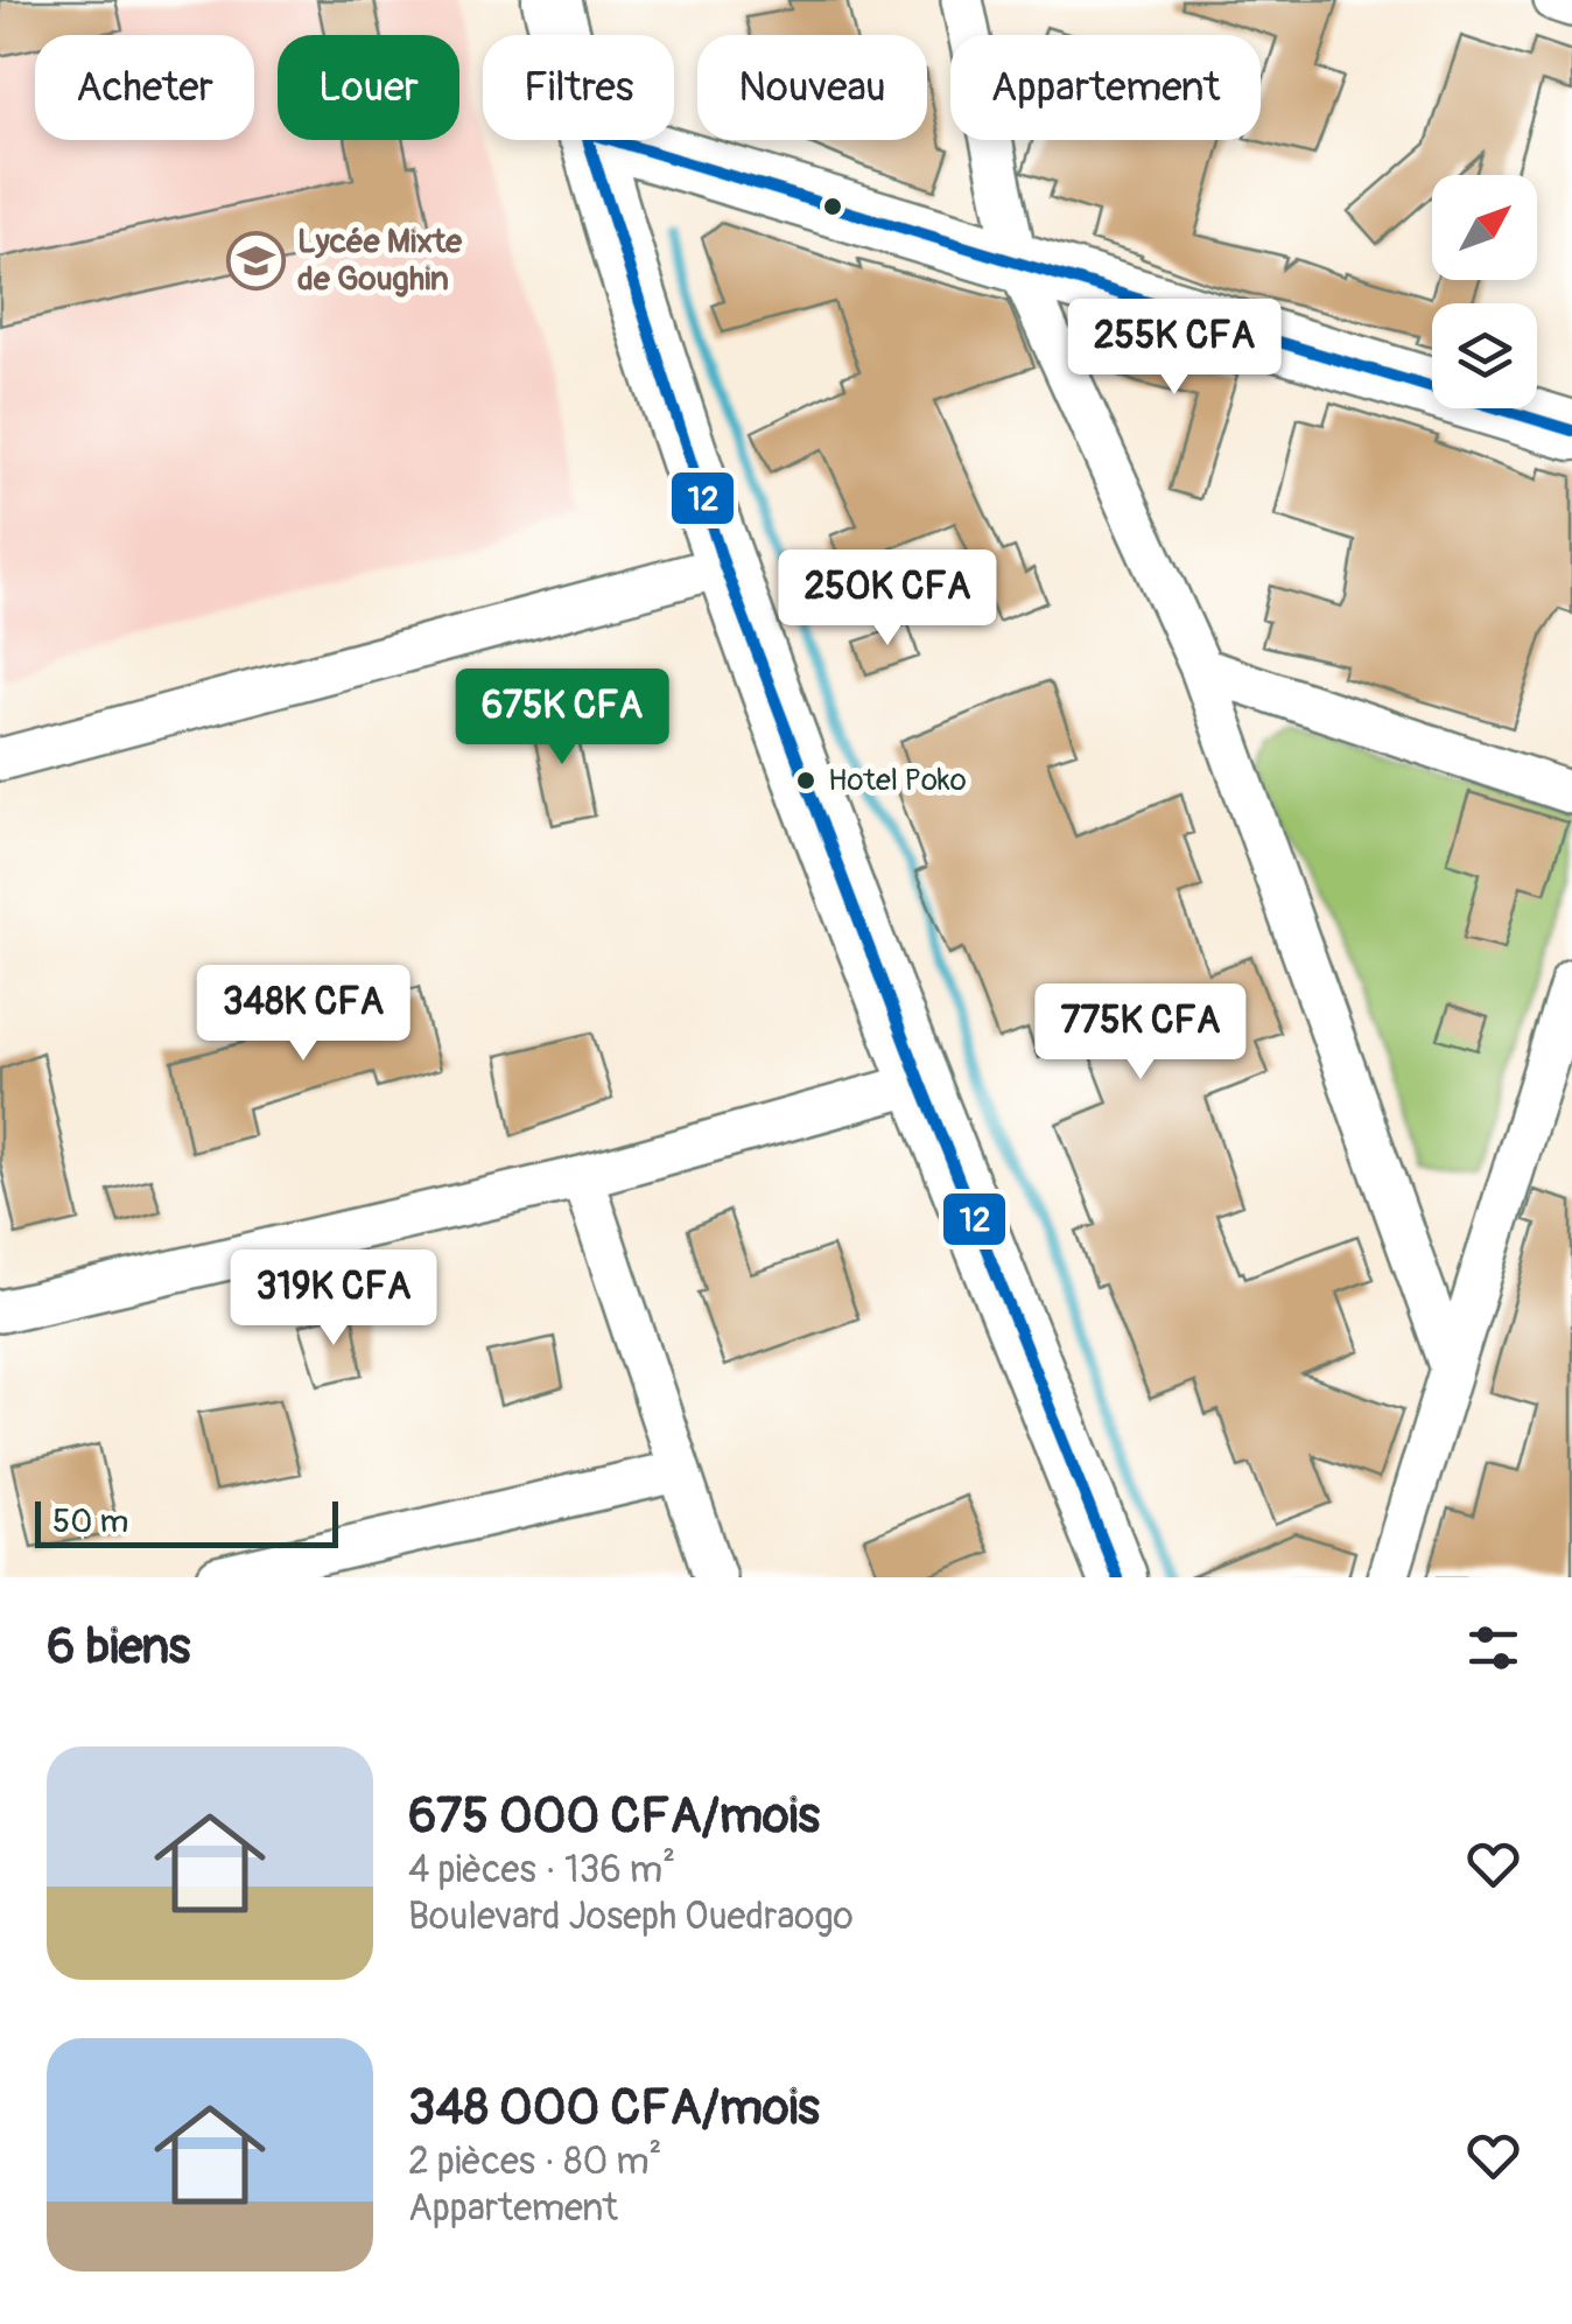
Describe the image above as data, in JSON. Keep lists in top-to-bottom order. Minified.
{"places":{"school or university":["Lycée Mixte de Goughin"],"other":["Hotel Poko"]},"lines":["transit line 12"],"scale_bar":"50 m","north":"top right","page":{"chip":["Acheter","Louer","Filtres","Nouveau","Appartement"],"price":["255K CFA","250K CFA","675K CFA","348K CFA","775K CFA","319K CFA"],"scale":"50 m","heading":"6 biens","list":[{"name":"675 000 CFA/mois","note":"4 pièces · 136 m² · Boulevard Joseph Ouedraogo"},{"name":"348 000 CFA/mois","note":"2 pièces · 80 m² · Appartement"}]}}
